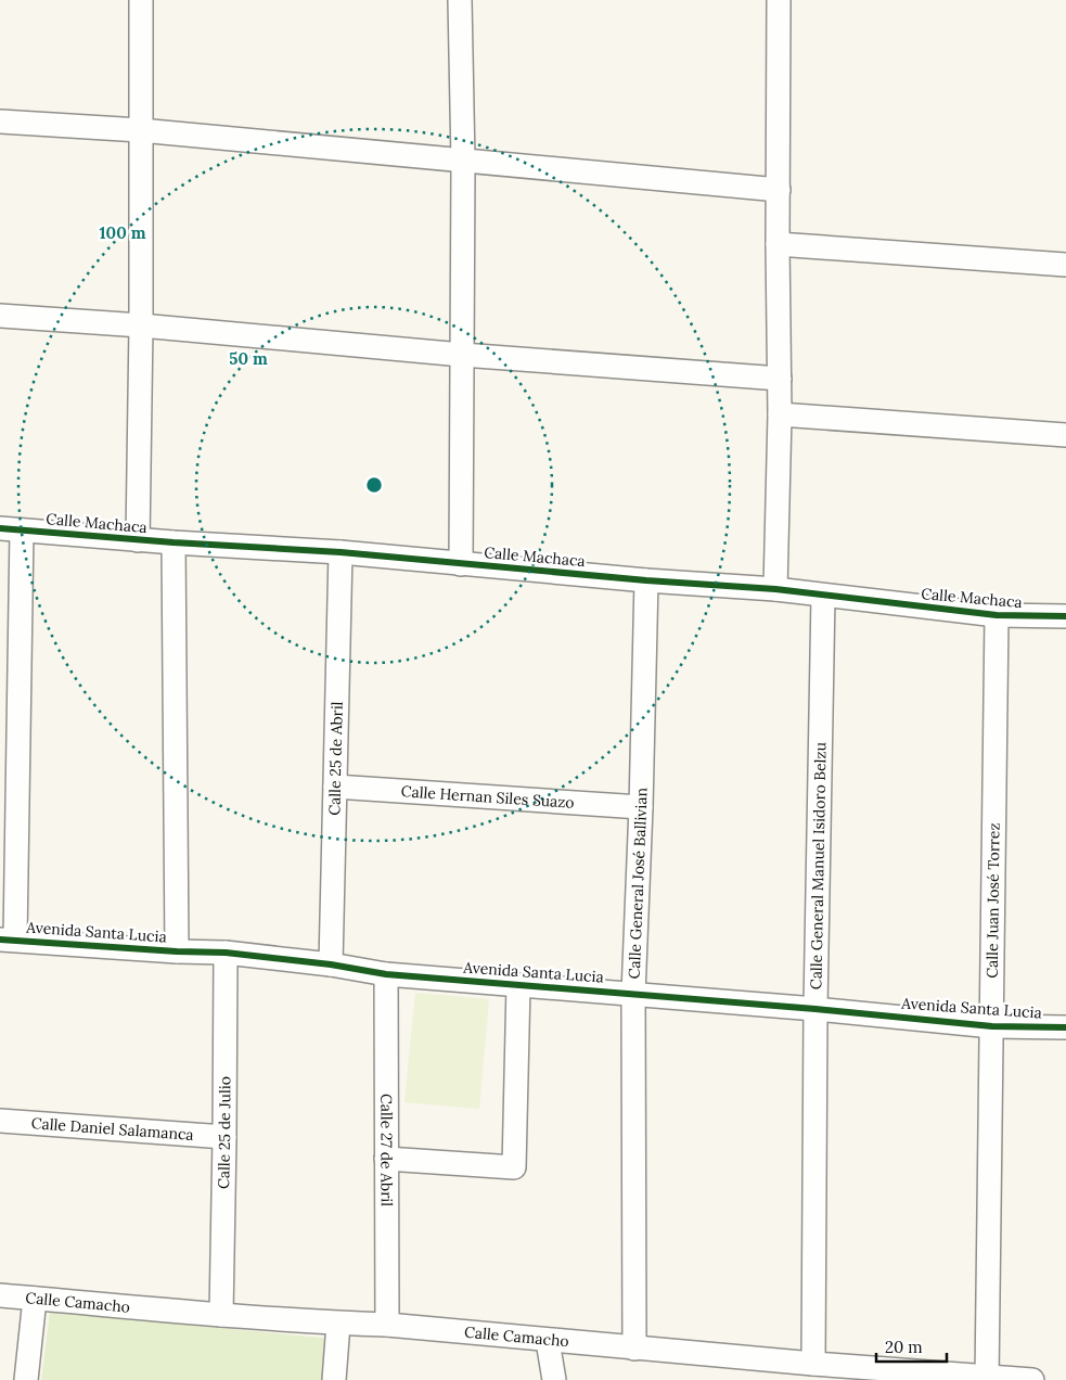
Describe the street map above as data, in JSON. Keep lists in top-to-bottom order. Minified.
{"streets":{"street":["Calle Machaca","Calle 25 de Abril","Calle Hernan Siles Suazo","Calle General Manuel Isidoro Belzu","Calle General José Ballivian","Calle Juan José Torrez","Avenida Santa Lucia","Calle Daniel Salamanca","Calle 25 de Julio","Calle 27 de Abril","Calle Camacho"]},"crossings":[["Calle Machaca","Calle 25 de Abril"],["Calle Machaca","Calle General Manuel Isidoro Belzu"],["Calle Machaca","Calle General José Ballivian"],["Calle Machaca","Calle Juan José Torrez"],["Calle 25 de Abril","Calle Hernan Siles Suazo"],["Calle 25 de Abril","Avenida Santa Lucia"],["Calle Hernan Siles Suazo","Calle General José Ballivian"],["Calle General Manuel Isidoro Belzu","Avenida Santa Lucia"],["Calle General Manuel Isidoro Belzu","Calle Camacho"],["Calle General José Ballivian","Avenida Santa Lucia"],["Calle General José Ballivian","Calle Camacho"],["Calle Juan José Torrez","Avenida Santa Lucia"],["Calle Juan José Torrez","Calle Camacho"],["Avenida Santa Lucia","Calle 25 de Julio"],["Avenida Santa Lucia","Calle 27 de Abril"],["Calle Daniel Salamanca","Calle 25 de Julio"],["Calle 25 de Julio","Calle Camacho"],["Calle 27 de Abril","Calle Camacho"]],"scale_bar":"20 m","rings":["100 m","50 m"]}
